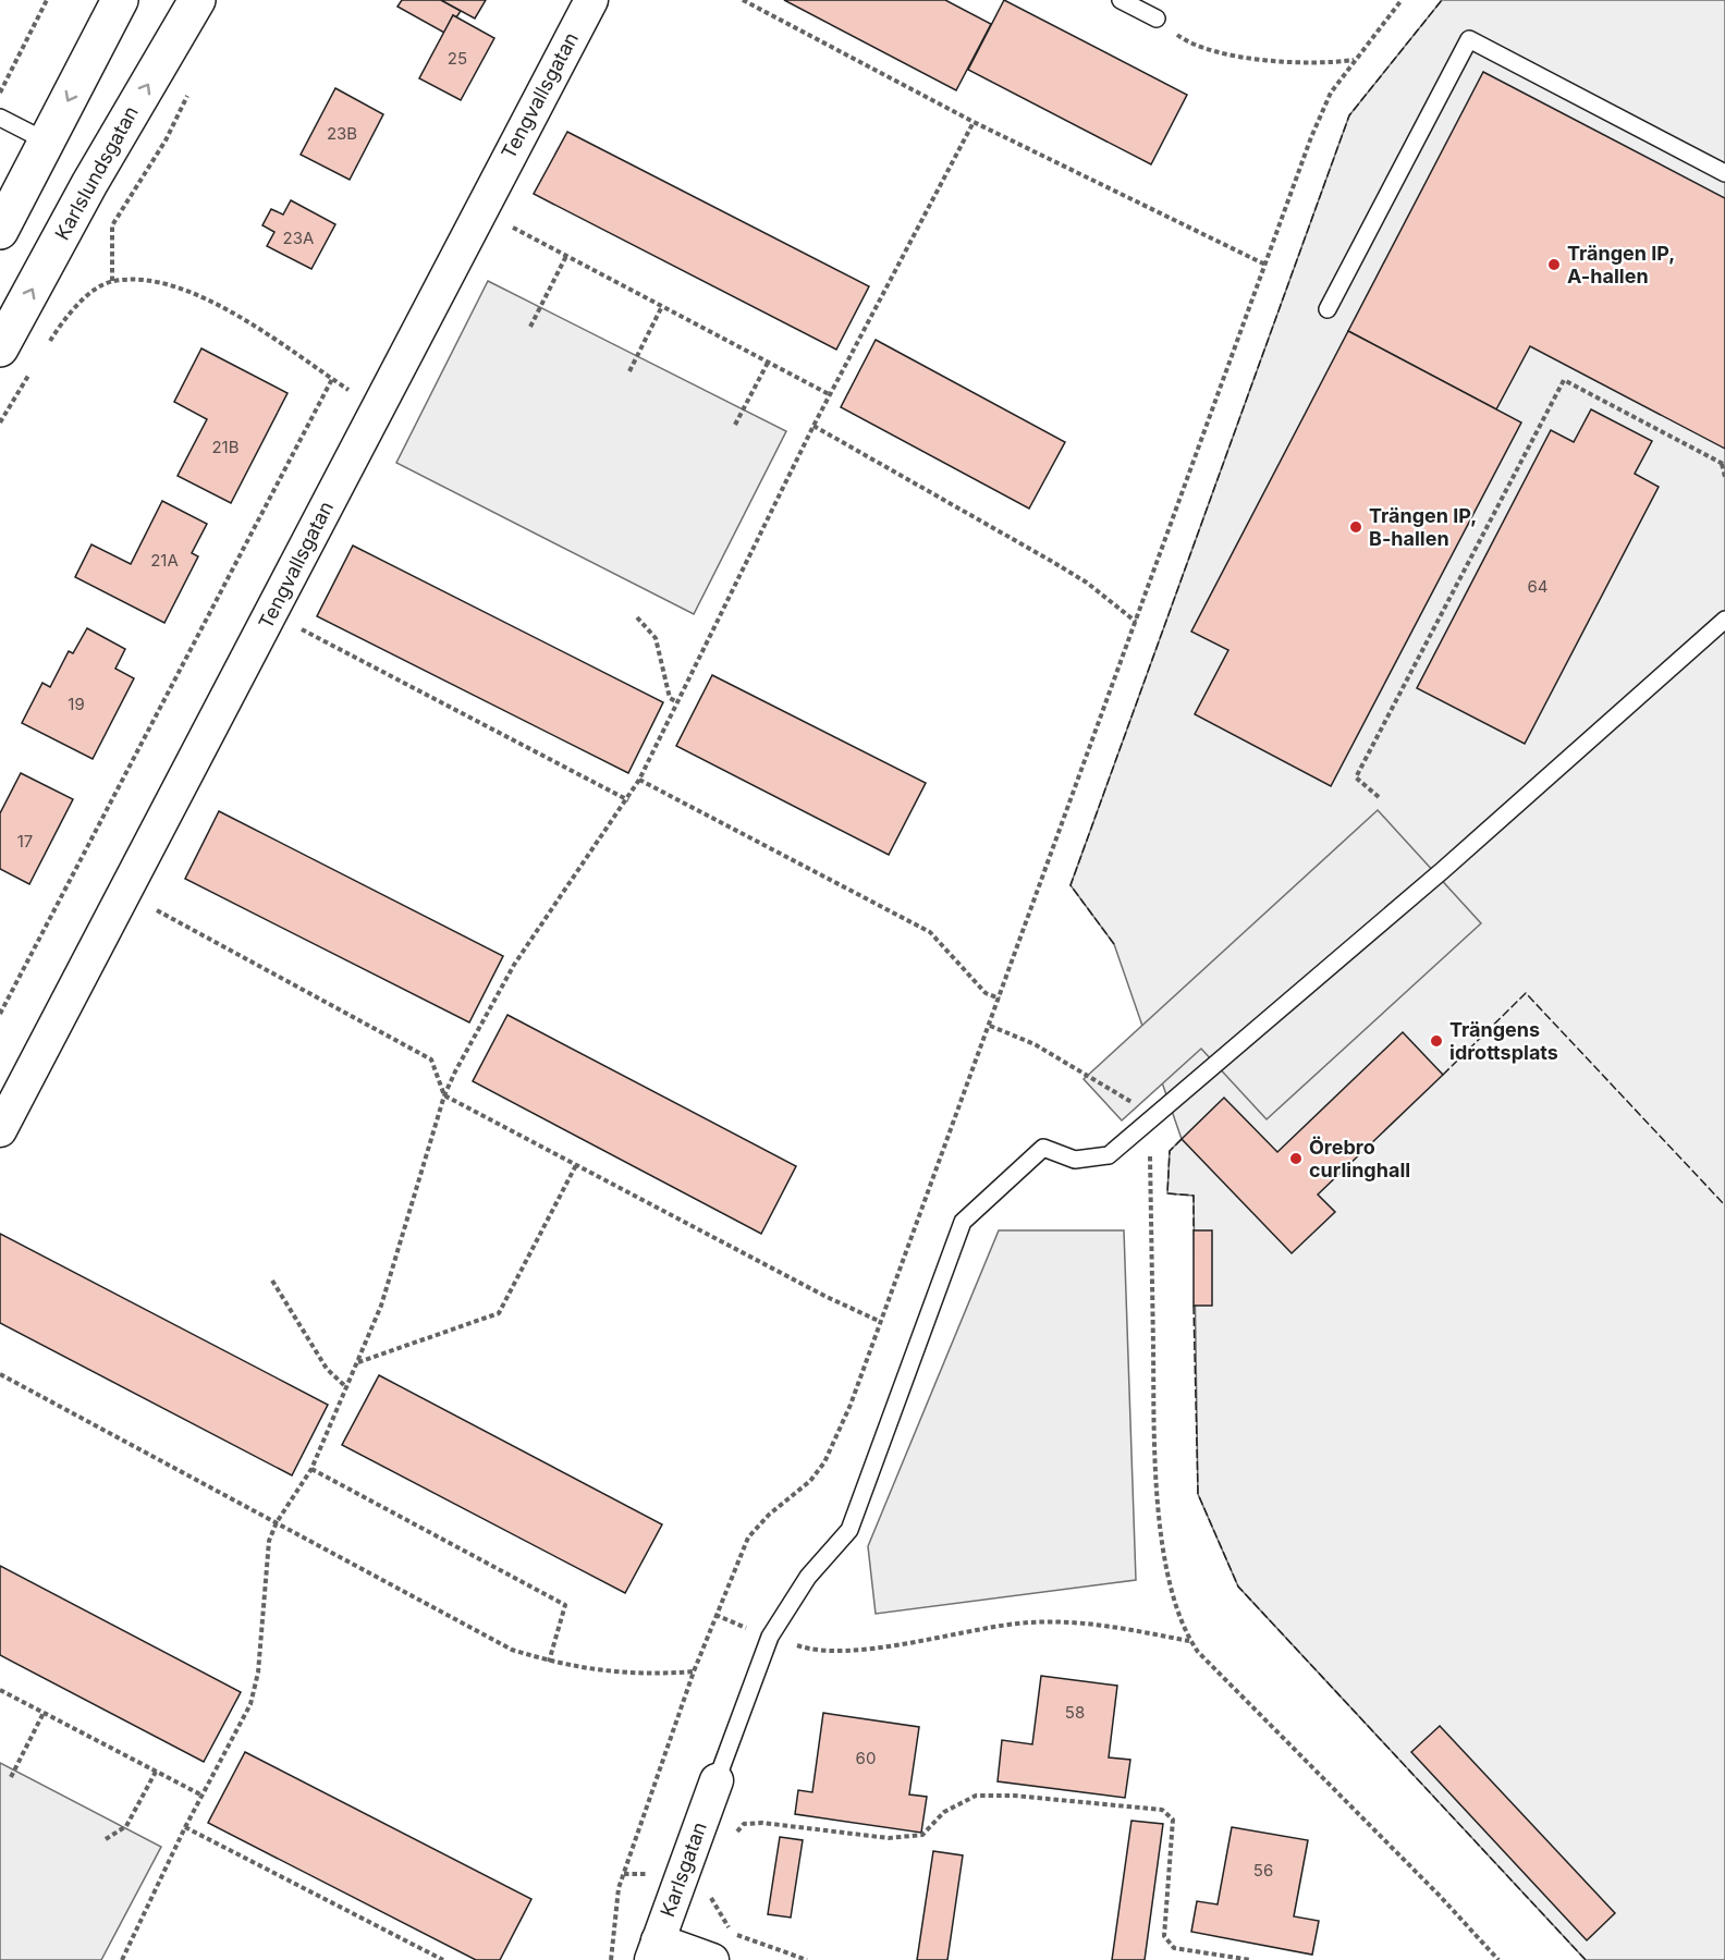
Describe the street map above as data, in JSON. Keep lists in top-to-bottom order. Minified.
{"streets":{"main road":["Karlslundsgatan"],"street":["Tengvallsgatan","Karlsgatan"]},"places":["Trängen IP, A-hallen","Trängen IP, B-hallen","Trängens idrottsplats","Örebro curlinghall"],"house_numbers":["25","23B","23A","21B","21A","64","19","17","58","60","56"]}
